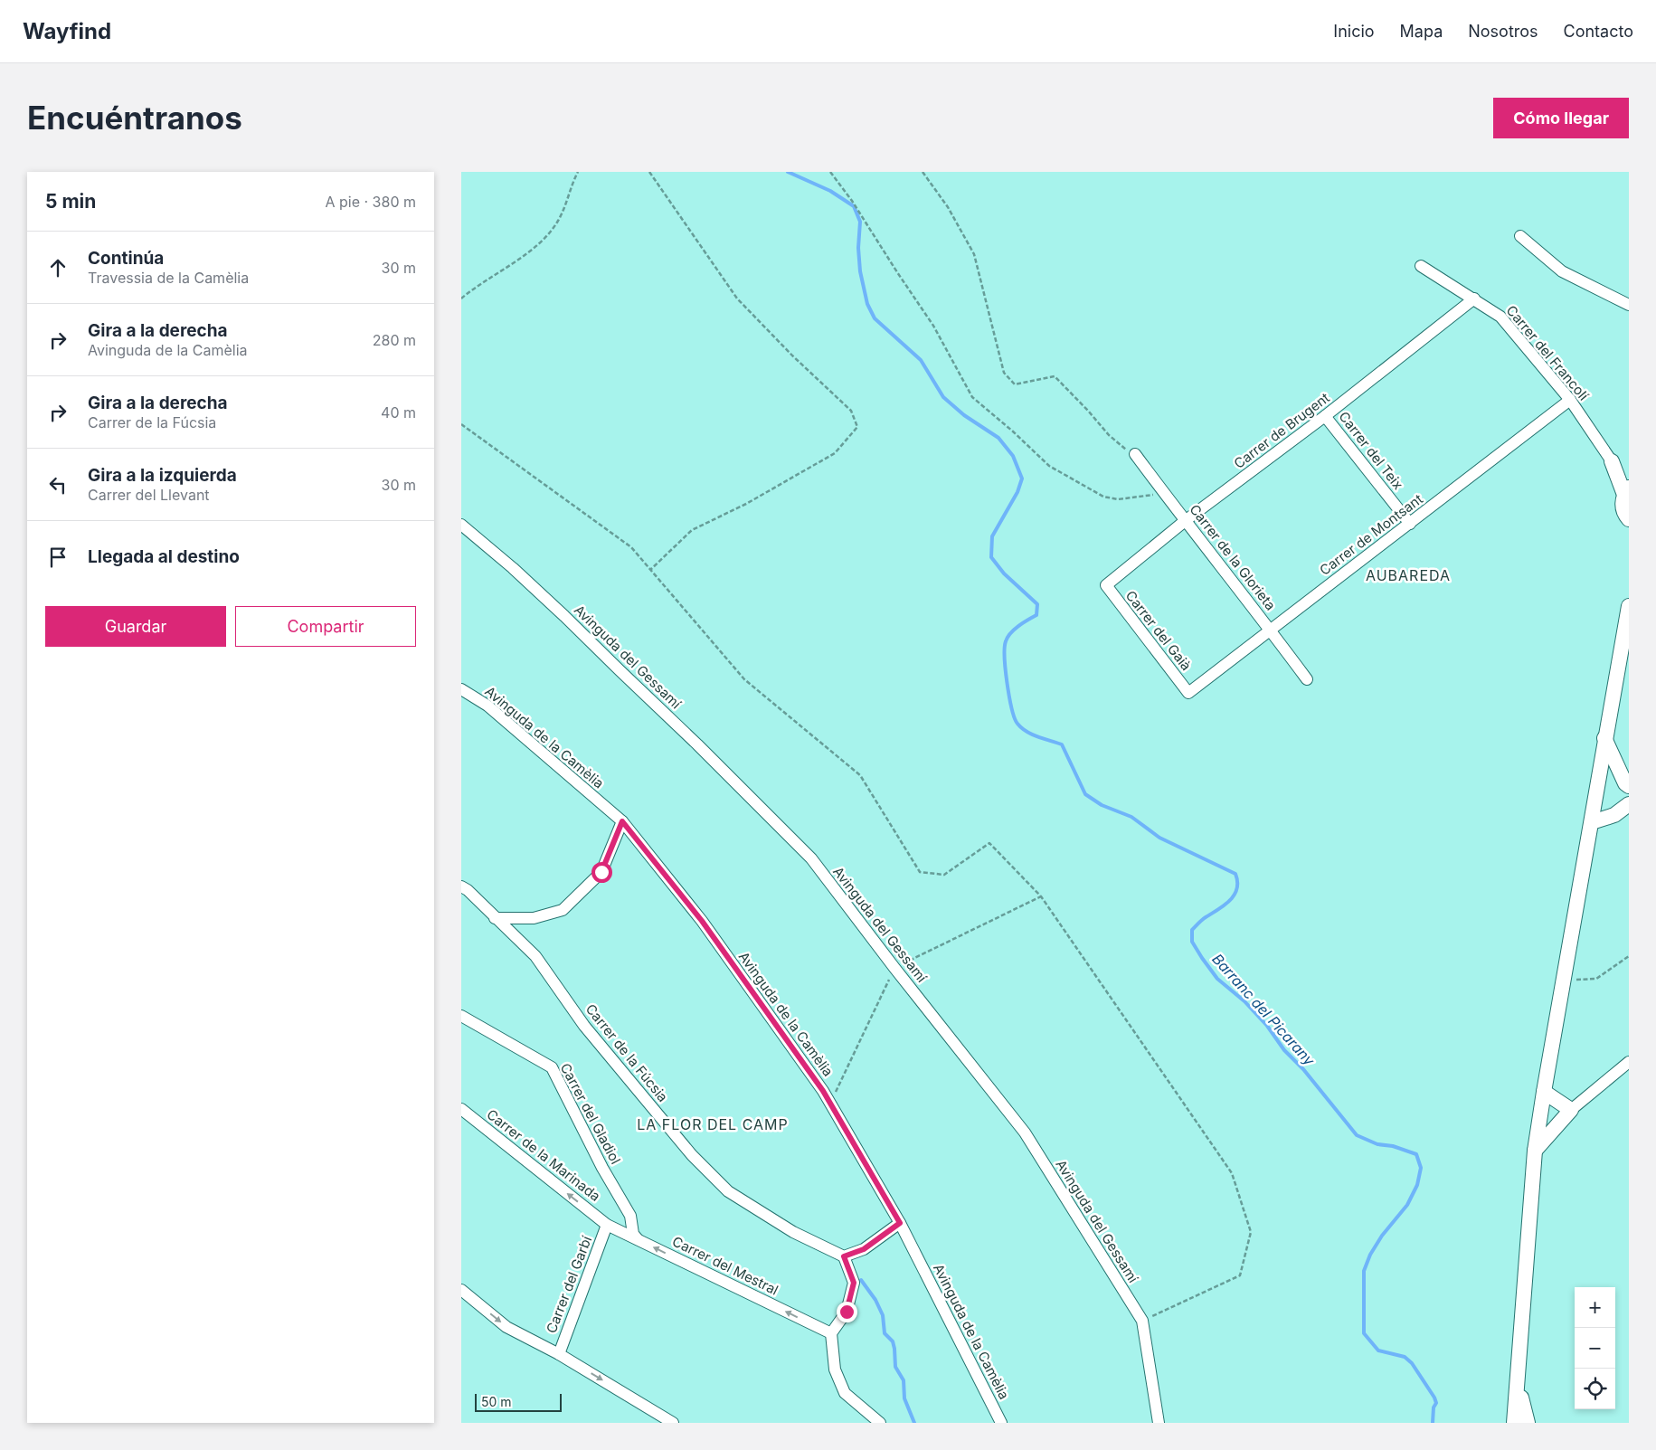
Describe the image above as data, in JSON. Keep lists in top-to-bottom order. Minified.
{"streets":{"street":["Carrer del Francolí","Carrer de Brugent","Carrer del Teix","Carrer de Montsant","Carrer de la Glorieta","Carrer del Gaià","Avinguda del Gessamí","Avinguda de la Camèlia","Carrer de la Fúcsia","Carrer del Gladiol","Carrer de la Marinada","Carrer del Mestral","Carrer del Garbí"]},"crossings":[["Carrer del Francolí","Carrer de Brugent"],["Carrer del Francolí","Carrer de Montsant"],["Carrer de Brugent","Carrer del Teix"],["Carrer de Brugent","Carrer de la Glorieta"],["Carrer de Brugent","Carrer del Gaià"],["Carrer del Teix","Carrer de Montsant"],["Carrer de Montsant","Carrer de la Glorieta"],["Carrer de Montsant","Carrer del Gaià"],["Carrer del Gladiol","Carrer del Mestral"],["Carrer de la Marinada","Carrer del Mestral"],["Carrer de la Marinada","Carrer del Garbí"],["Carrer del Mestral","Carrer del Garbí"]],"one_way":["Carrer de la Marinada","Carrer del Mestral"],"districts":["AUBAREDA","LA FLOR DEL CAMP"],"water":["Barranc del Picarany"],"scale_bar":"50 m","page":{"header":"Wayfind","nav":["Inicio","Mapa","Nosotros","Contacto"],"buttons":["Cómo llegar",["Guardar","Compartir"]],"title":"Encuéntranos","heading":["5 min","A pie · 380 m"],"list":[["Continúa","Travessia de la Camèlia","30 m"],["Gira a la derecha","Avinguda de la Camèlia","280 m"],["Gira a la derecha","Carrer de la Fúcsia","40 m"],["Gira a la izquierda","Carrer del Llevant","30 m"],"Llegada al destino"],"map_buttons":["+","−"],"scale":"50 m"}}
